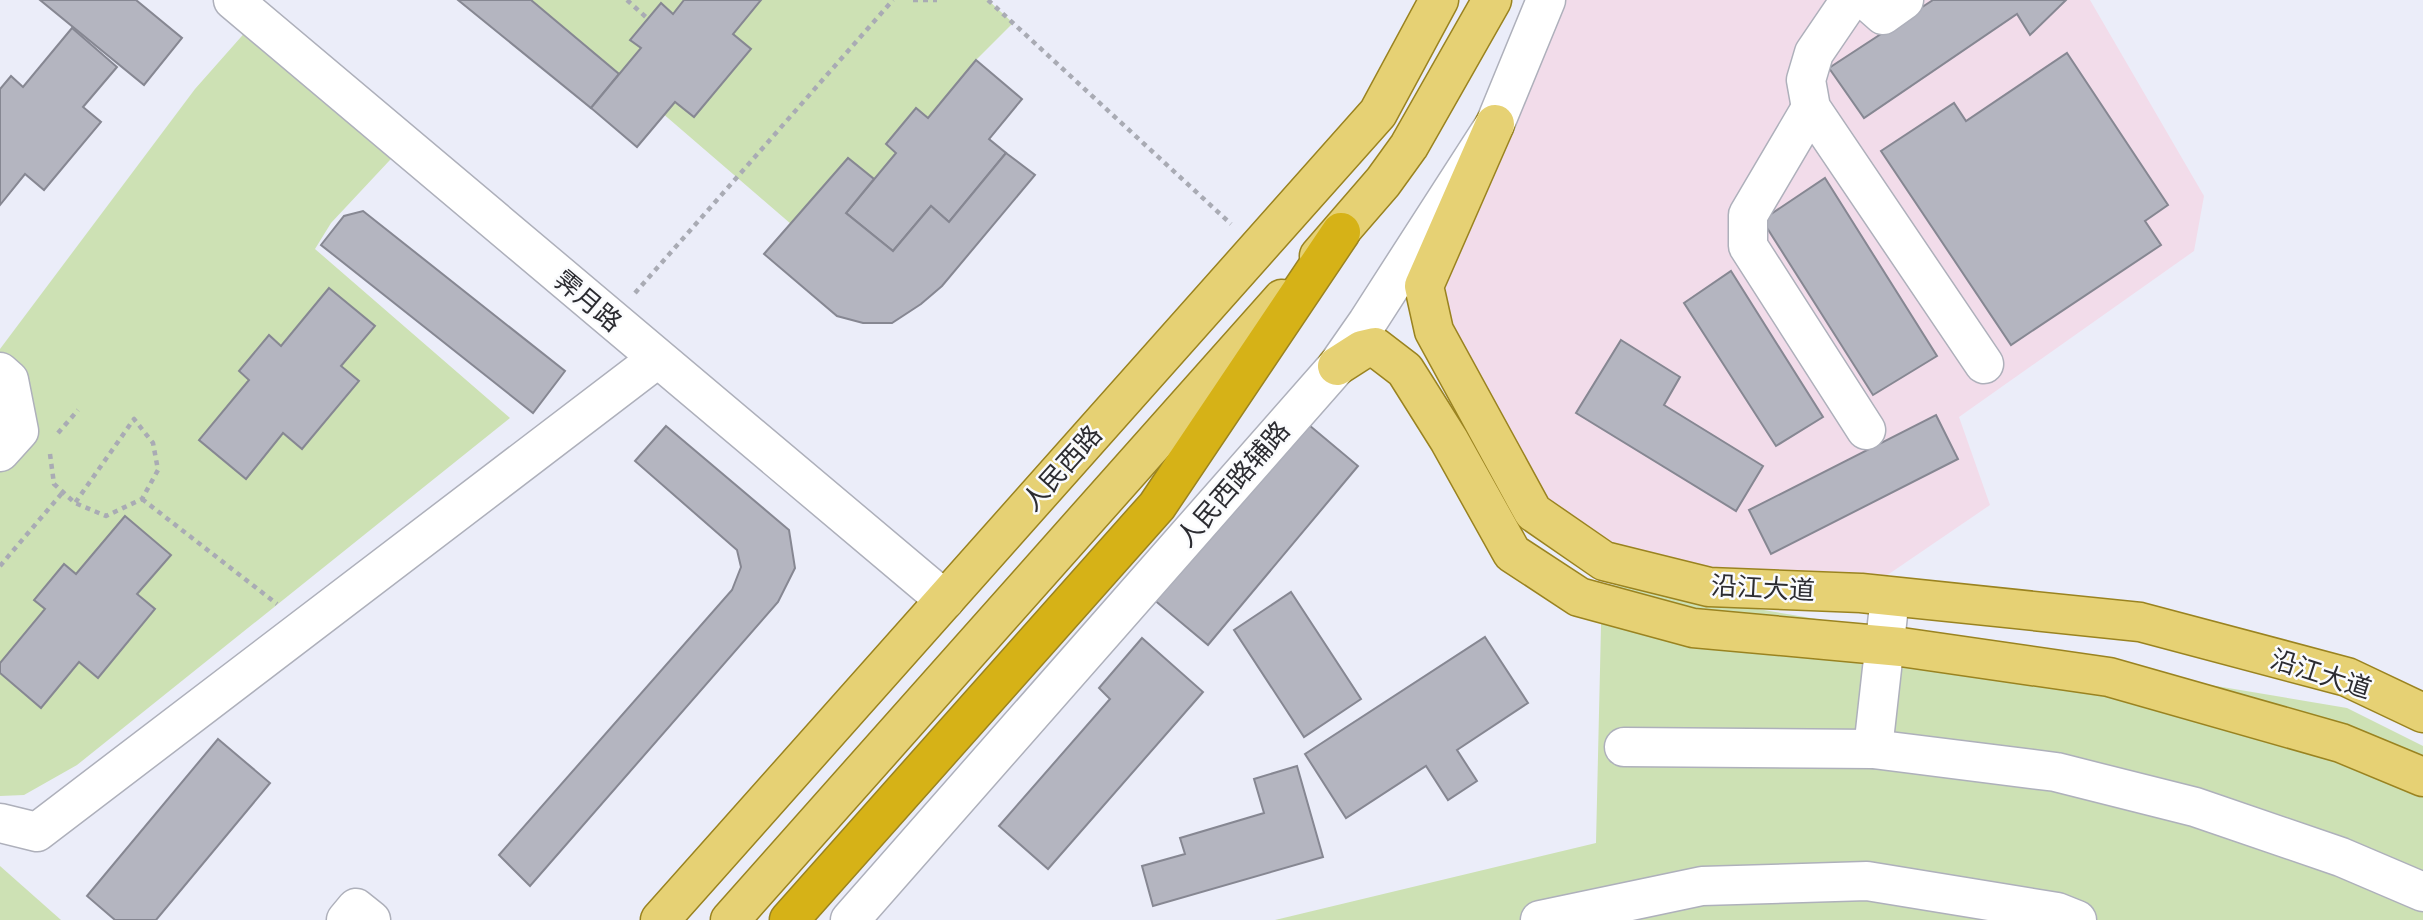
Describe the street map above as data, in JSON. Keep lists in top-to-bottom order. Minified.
{"streets":{"main road":["人民西路","沿江大道"],"street":["霁月路","人民西路辅路"]},"crossings":[["霁月路","人民西路"],["人民西路辅路","沿江大道"]]}
